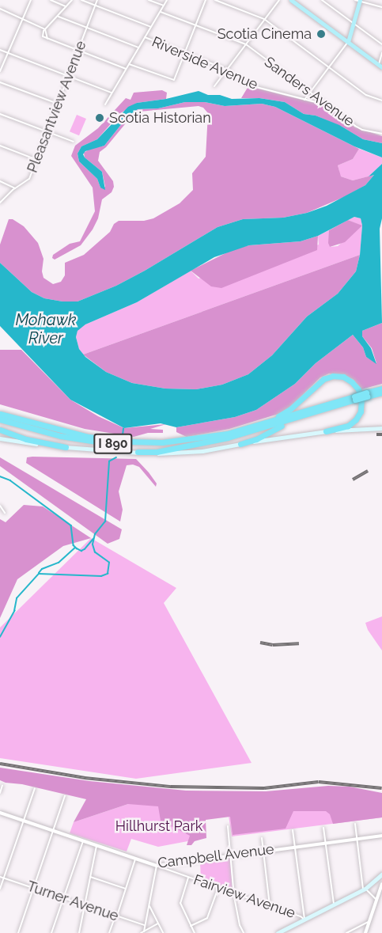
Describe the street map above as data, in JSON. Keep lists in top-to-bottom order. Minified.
{"streets":{"highway":["I 890"],"street":["Riverside Avenue","Sanders Avenue","Pleasantview Avenue","Campbell Avenue","Fairview Avenue","Turner Avenue"]},"crossings":[["Riverside Avenue","Sanders Avenue"],["Riverside Avenue","Pleasantview Avenue"],["Campbell Avenue","Fairview Avenue"]],"water":["Mohawk River"],"parks":["Hillhurst Park"],"places":["Scotia Cinema","Scotia Historian"]}
